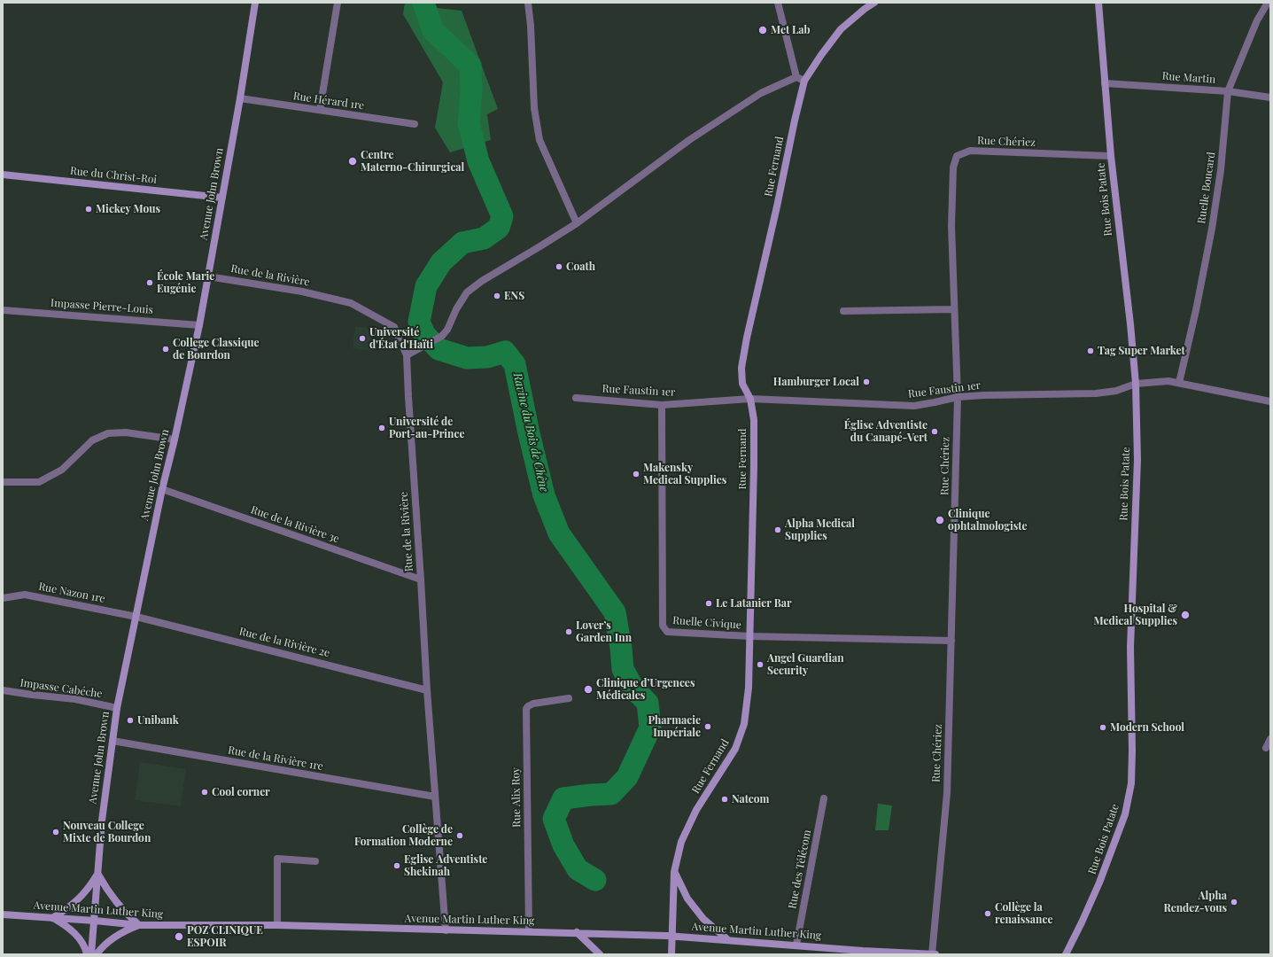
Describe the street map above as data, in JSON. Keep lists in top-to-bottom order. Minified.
{"streets":{"street":["Rue Martin","Rue Hérard 1re","Rue Chériez","Rue Fernand","Rue du Christ-Roi","Ruelle Boucard","Avenue John Brown","Rue Bois Patate","Rue de la Rivière","Impasse Pierre-Louis","Rue Faustin 1er","Rue de la Rivière 3e","Rue Nazon 1re","Ruelle Civique","Rue de la Rivière 2e","Impasse Cabéche","Rue de la Rivière 1re","Rue Alix Roy","Rue des Télécom","Avenue Martin Luther King"]},"crossings":[["Rue Martin","Ruelle Boucard"],["Rue Martin","Rue Bois Patate"],["Rue Hérard 1re","Avenue John Brown"],["Rue Chériez","Rue Bois Patate"],["Rue Chériez","Rue Faustin 1er"],["Rue Chériez","Ruelle Civique"],["Rue Chériez","Avenue Martin Luther King"],["Rue Fernand","Rue Faustin 1er"],["Rue Fernand","Ruelle Civique"],["Rue Fernand","Avenue Martin Luther King"],["Rue du Christ-Roi","Avenue John Brown"],["Ruelle Boucard","Rue Faustin 1er"],["Avenue John Brown","Rue de la Rivière"],["Avenue John Brown","Impasse Pierre-Louis"],["Avenue John Brown","Rue de la Rivière 3e"],["Avenue John Brown","Rue Nazon 1re"],["Avenue John Brown","Rue de la Rivière 2e"],["Avenue John Brown","Impasse Cabéche"],["Avenue John Brown","Rue de la Rivière 1re"],["Avenue John Brown","Avenue Martin Luther King"],["Rue Bois Patate","Rue Faustin 1er"],["Rue de la Rivière","Rue de la Rivière 3e"],["Rue de la Rivière","Rue de la Rivière 2e"],["Rue de la Rivière","Rue de la Rivière 1re"],["Rue de la Rivière","Avenue Martin Luther King"],["Rue Faustin 1er","Ruelle Civique"],["Rue Nazon 1re","Rue de la Rivière 2e"],["Rue Alix Roy","Avenue Martin Luther King"],["Rue des Télécom","Avenue Martin Luther King"]],"water":["Ravine du Bois de Chêne"],"places":["Met Lab","Centre Materno-Chirurgical","Mickey Mous","Coath","École Marie Eugénie","ENS","Université d'État d'Haïti","College Classique de Bourdon","Tag Super Market","Hamburger Local","Université de Port-au-Prince","Église Adventiste du Canapé-Vert","Makensky Medical Supplies","Clinique ophtalmologiste","Alpha Medical Supplies","Le Latanier Bar","Hospital & Medical Supplies","Lover’s Garden Inn","Angel Guardian Security","Clinique d’Urgences Médicales","Unibank","Pharmacie Impériale","Modern School","Cool corner","Natcom","Nouveau College Mixte de Bourdon","Collège de Formation Moderne","Eglise Adventiste Shekinah","Alpha Rendez-vous","Collège la renaissance","POZ CLINIQUE ESPOIR"]}
